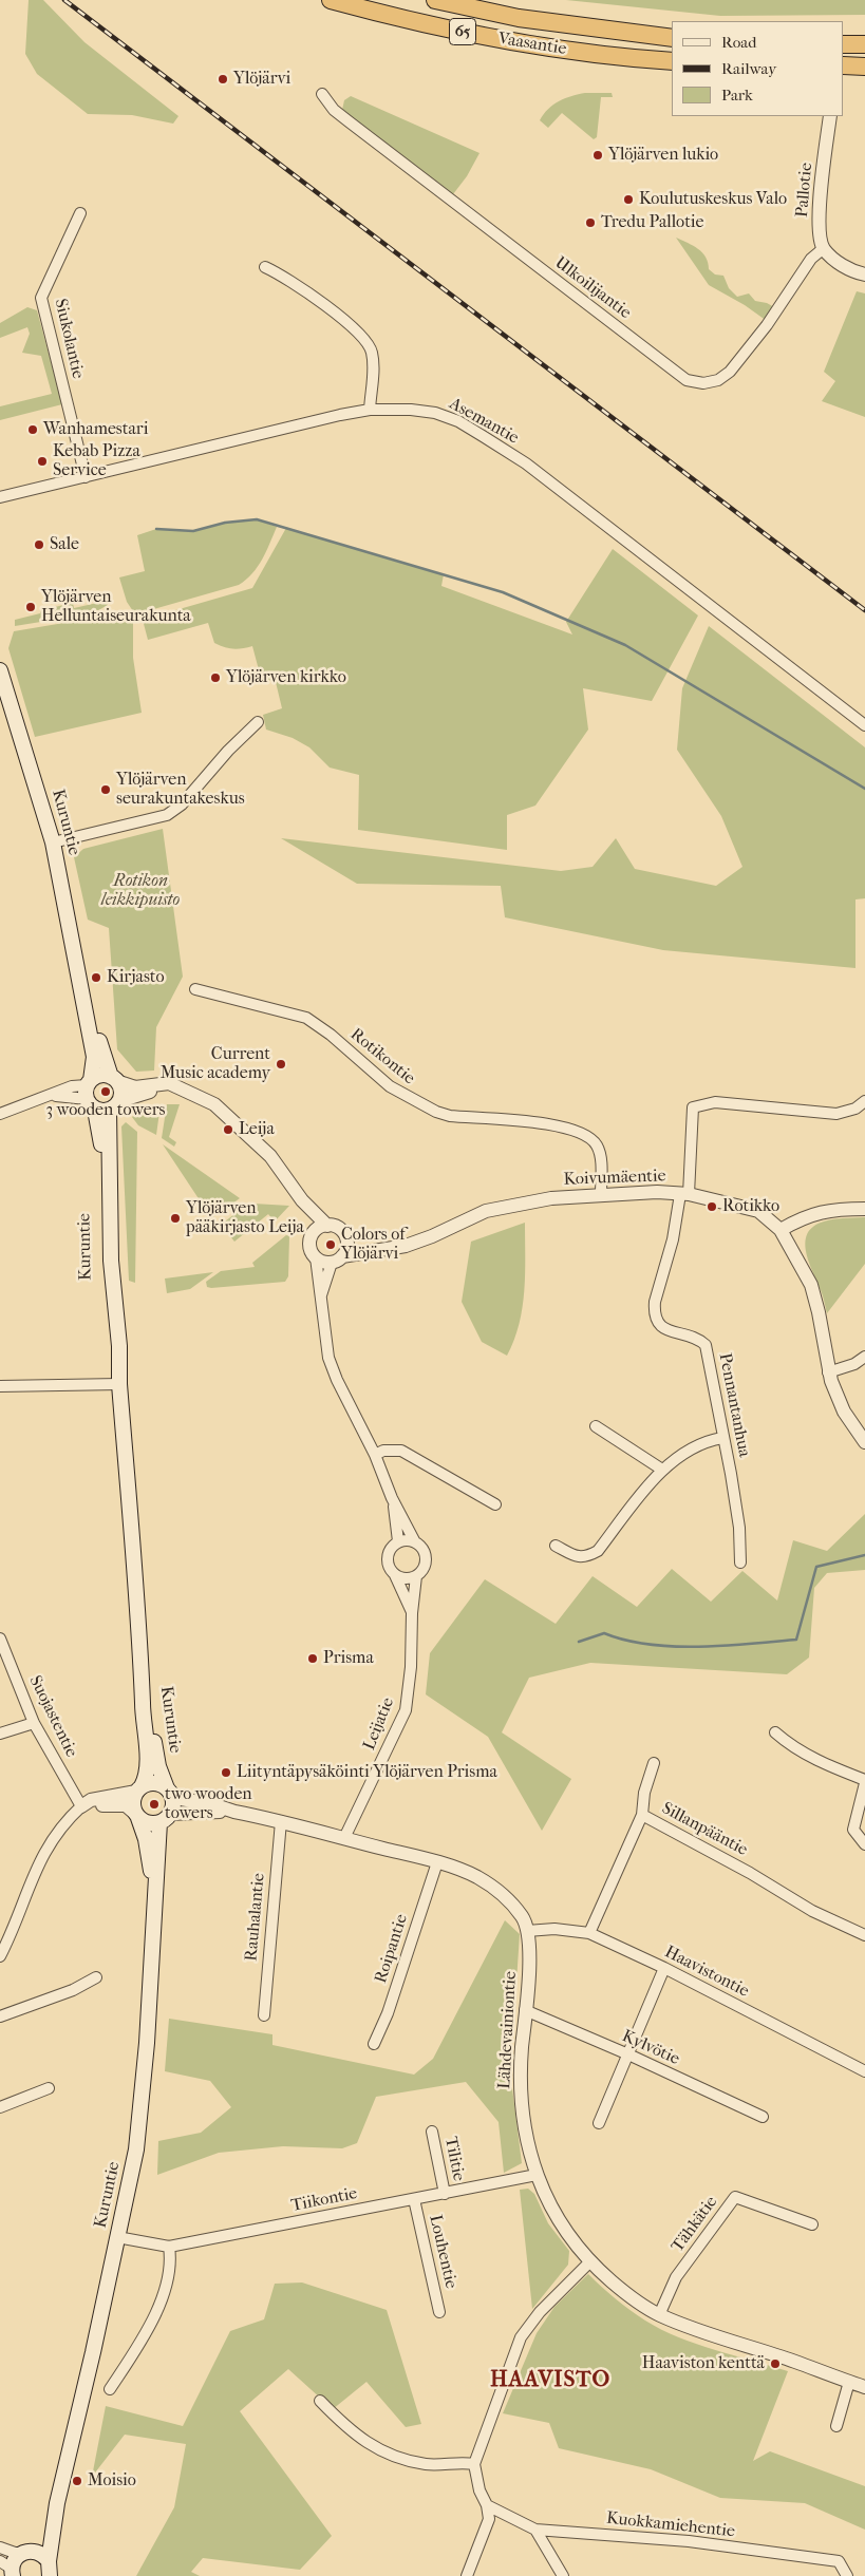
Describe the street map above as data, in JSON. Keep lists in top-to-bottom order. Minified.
{"streets":{"highway":["65","Vaasantie"],"main road":["Kuruntie"],"street":["Pallotie","Ulkoilijantie","Siukolantie","Asemantie","Rotikontie","Koivumäentie","Pennantanhua","Suojastentie","Leijatie","Sillanpääntie","Rauhalantie","Roipantie","Haavistontie","Lähdevainiontie","Kylvötie","Tilitie","Tiikontie","Tähkätie","Louhentie","Kuokkamiehentie"]},"crossings":[["Pallotie","Ulkoilijantie"],["Siukolantie","Asemantie"],["Kuruntie","Lähdevainiontie"],["Kuruntie","Tiikontie"],["Rotikontie","Koivumäentie"],["Koivumäentie","Pennantanhua"],["Koivumäentie","Leijatie"],["Leijatie","Lähdevainiontie"],["Sillanpääntie","Haavistontie"],["Rauhalantie","Lähdevainiontie"],["Roipantie","Lähdevainiontie"],["Haavistontie","Lähdevainiontie"],["Lähdevainiontie","Kylvötie"],["Lähdevainiontie","Tiikontie"],["Lähdevainiontie","Tähkätie"],["Tilitie","Tiikontie"],["Tiikontie","Louhentie"]],"districts":["HAAVISTO"],"parks":["Rotikon leikkipuisto"],"places":["Ylöjärvi","Ylöjärven lukio","Koulutuskeskus Valo","Tredu Pallotie","Wanhamestari","Kebab Pizza Service","Sale","Ylöjärven Helluntaiseurakunta","Ylöjärven kirkko","Ylöjärven seurakuntakeskus","Kirjasto","Current Music academy","3 wooden towers","Leija","Rotikko","Ylöjärven pääkirjasto Leija","Colors of Ylöjärvi","Prisma","Liityntäpysäköinti Ylöjärven Prisma","two wooden towers","Haaviston kenttä","Moisio"],"legend":["Road","Railway","Park"]}
